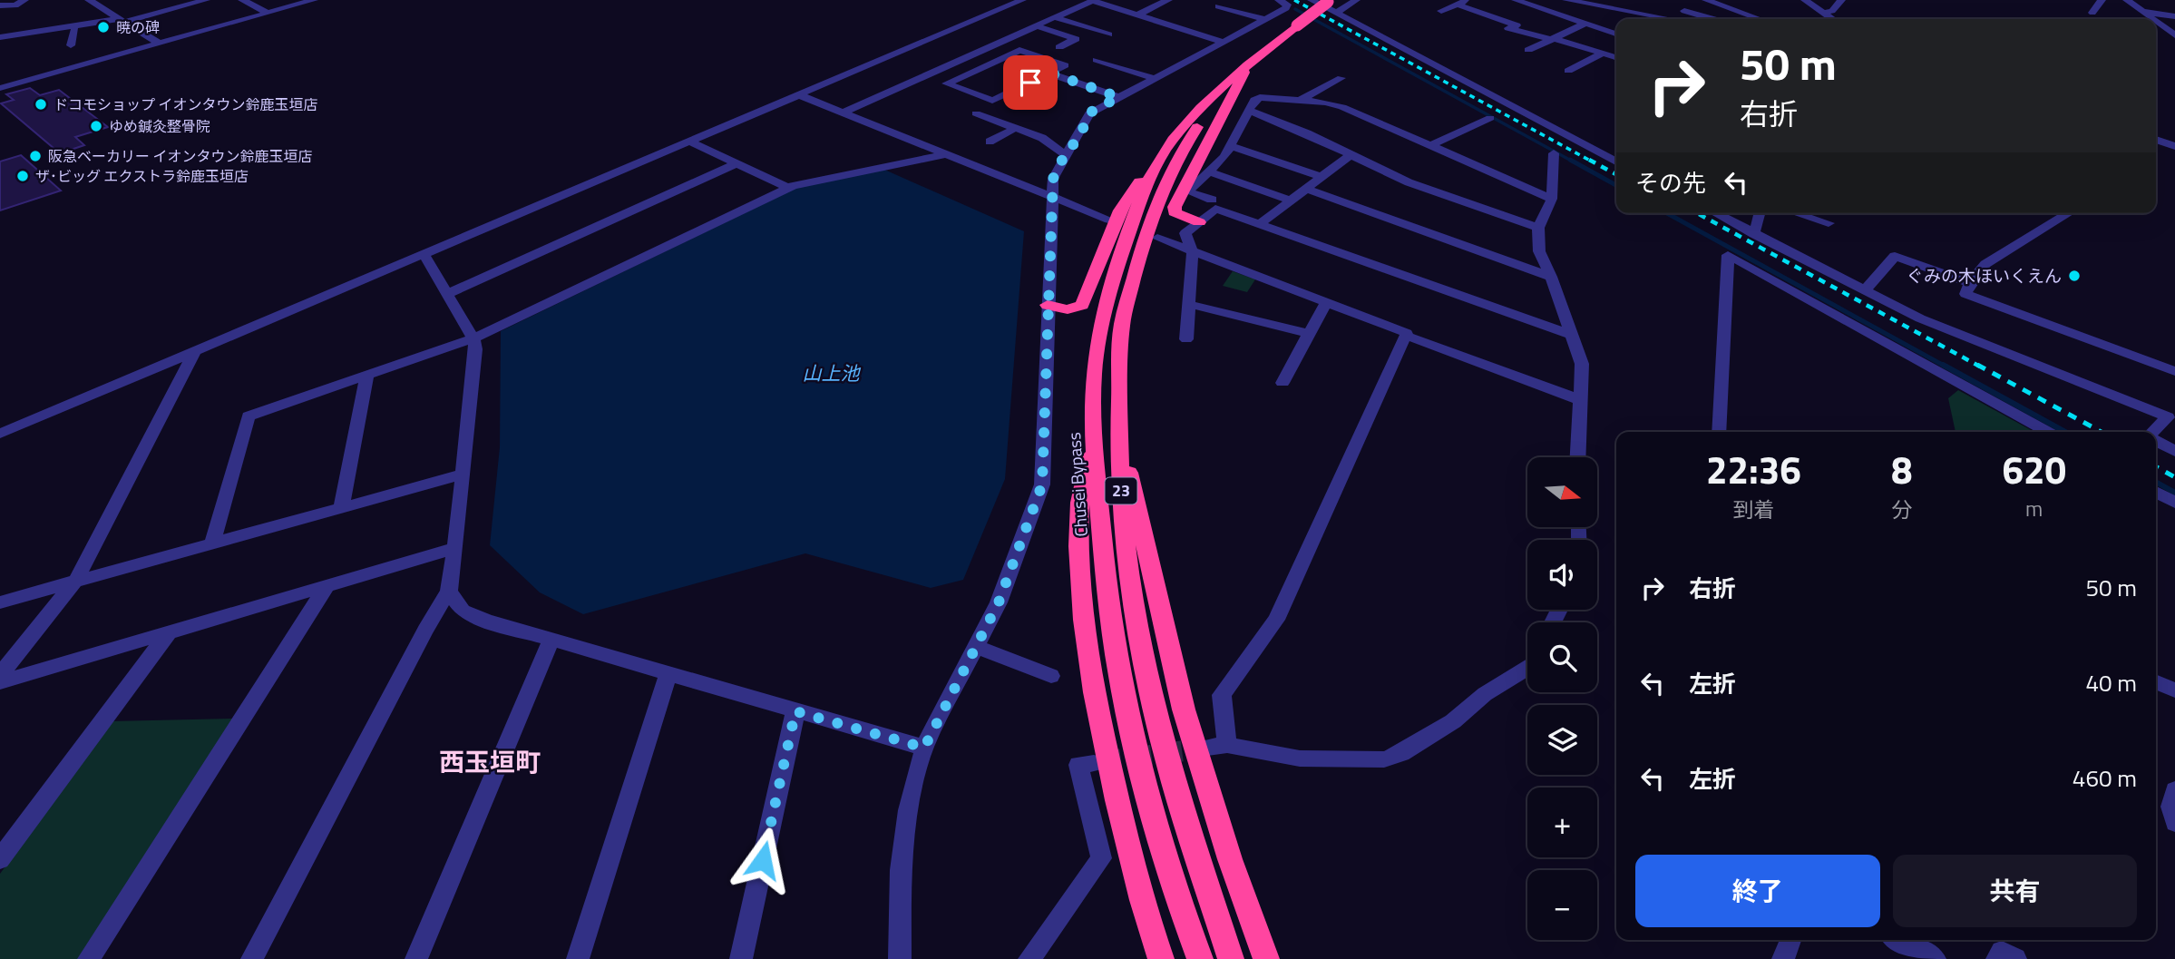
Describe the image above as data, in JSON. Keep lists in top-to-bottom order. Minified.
{"streets":{"highway":["Chusei Bypass","23"]},"districts":["西玉垣町"],"water":["山上池"],"places":["暁の碑","ドコモショップ イオンタウン鈴鹿玉垣店","ゆめ鍼灸整骨院","阪急ベーカリー イオンタウン鈴鹿玉垣店","ザ･ビッグ エクストラ鈴鹿玉垣店","ぐみの木ほいくえん"],"north":"right","page":{"turn":["50 m","右折"],"then":"その先","eta":["22:36","到着","8","分","620","m"],"map_buttons":["+","−"],"list":[{"name":"右折","value":"50 m"},{"name":"左折","value":"40 m"},{"name":"左折","value":"460 m"}],"buttons":["終了","共有"]}}
